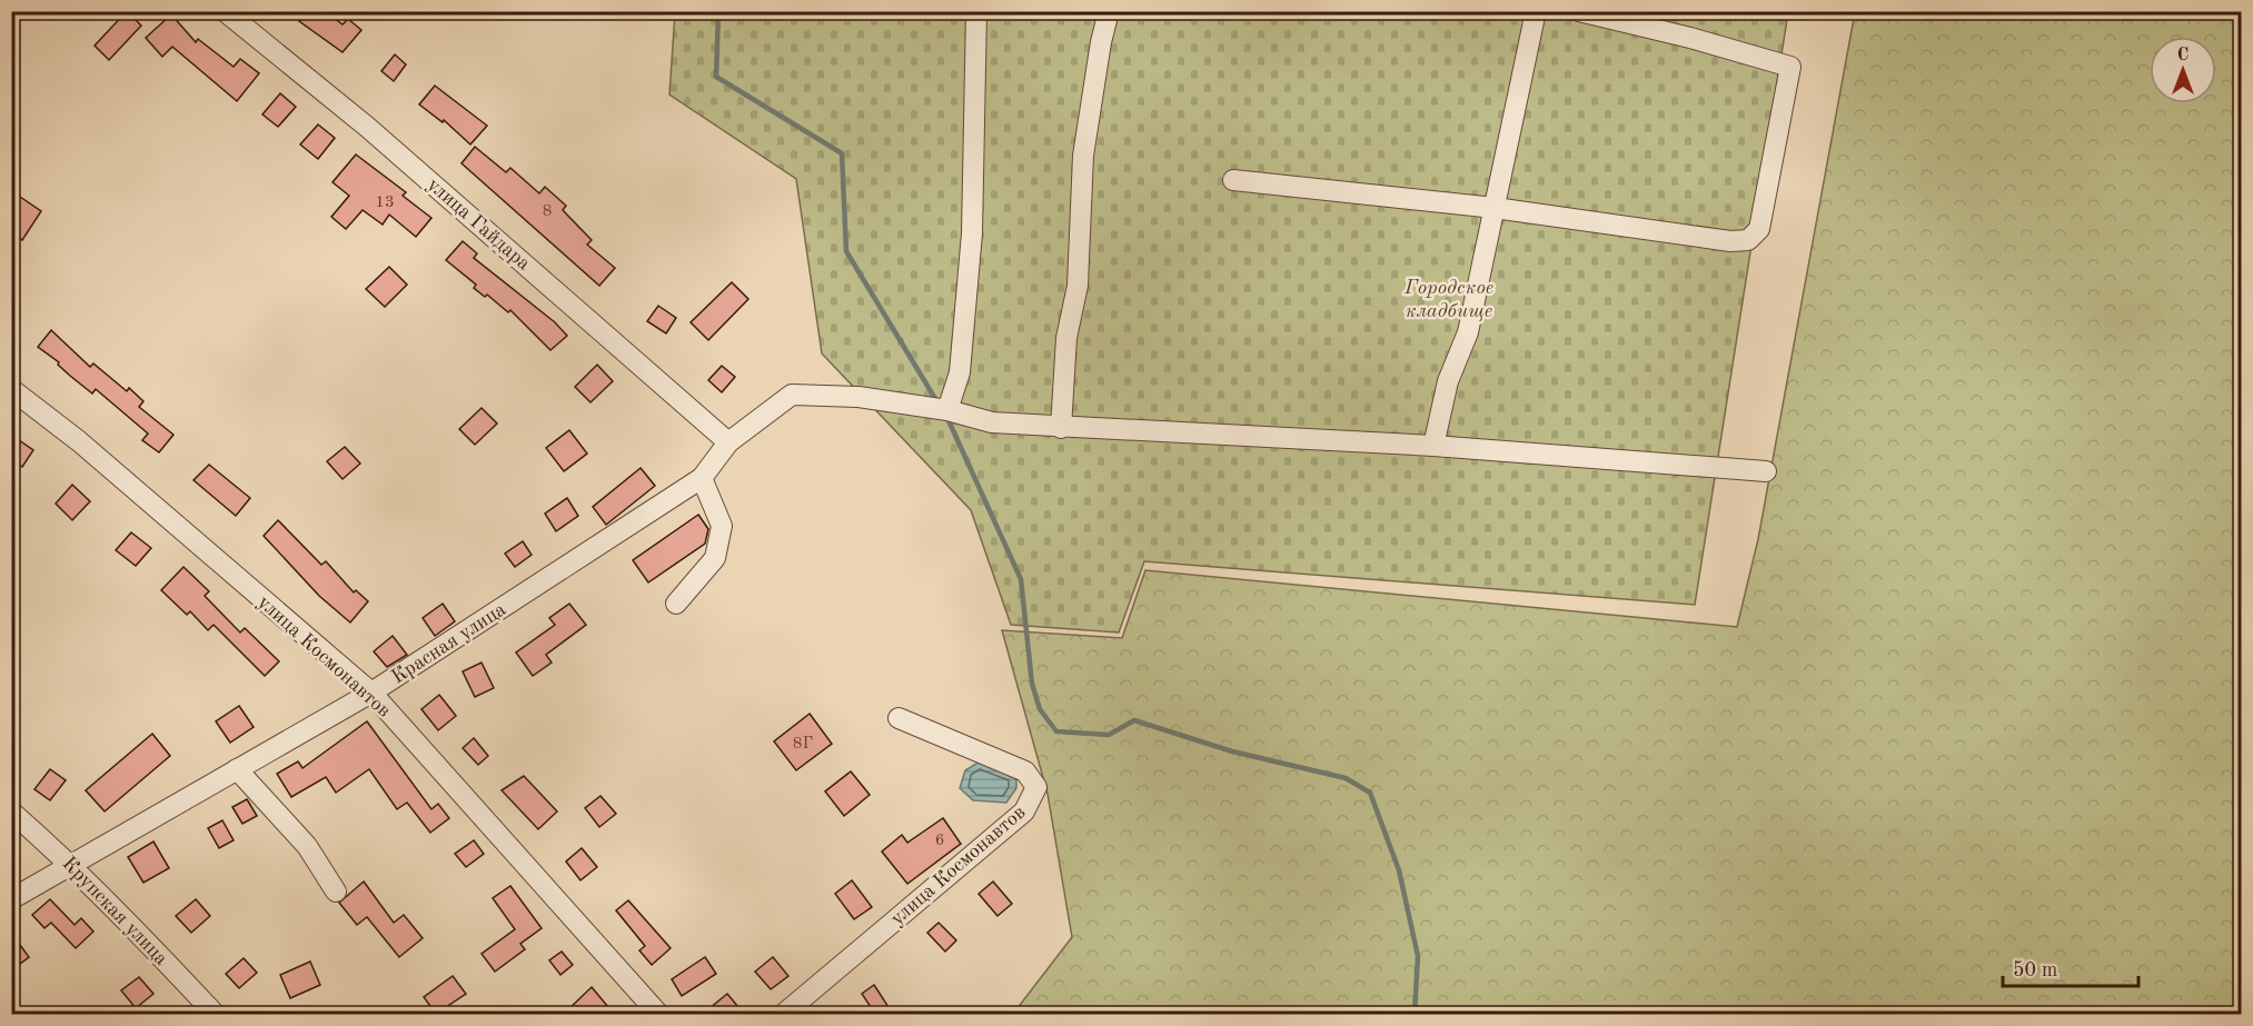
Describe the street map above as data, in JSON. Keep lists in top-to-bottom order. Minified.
{"streets":{"street":["улица Гайдара","Красная улица","улица Космонавтов","Крупская улица"]},"crossings":[["улица Гайдара","Красная улица"],["Красная улица","улица Космонавтов"],["Красная улица","Крупская улица"]],"parks":["Городское кладбище"],"house_numbers":["13","8","8Г","6"],"scale_bar":"50 m","north":"top"}
